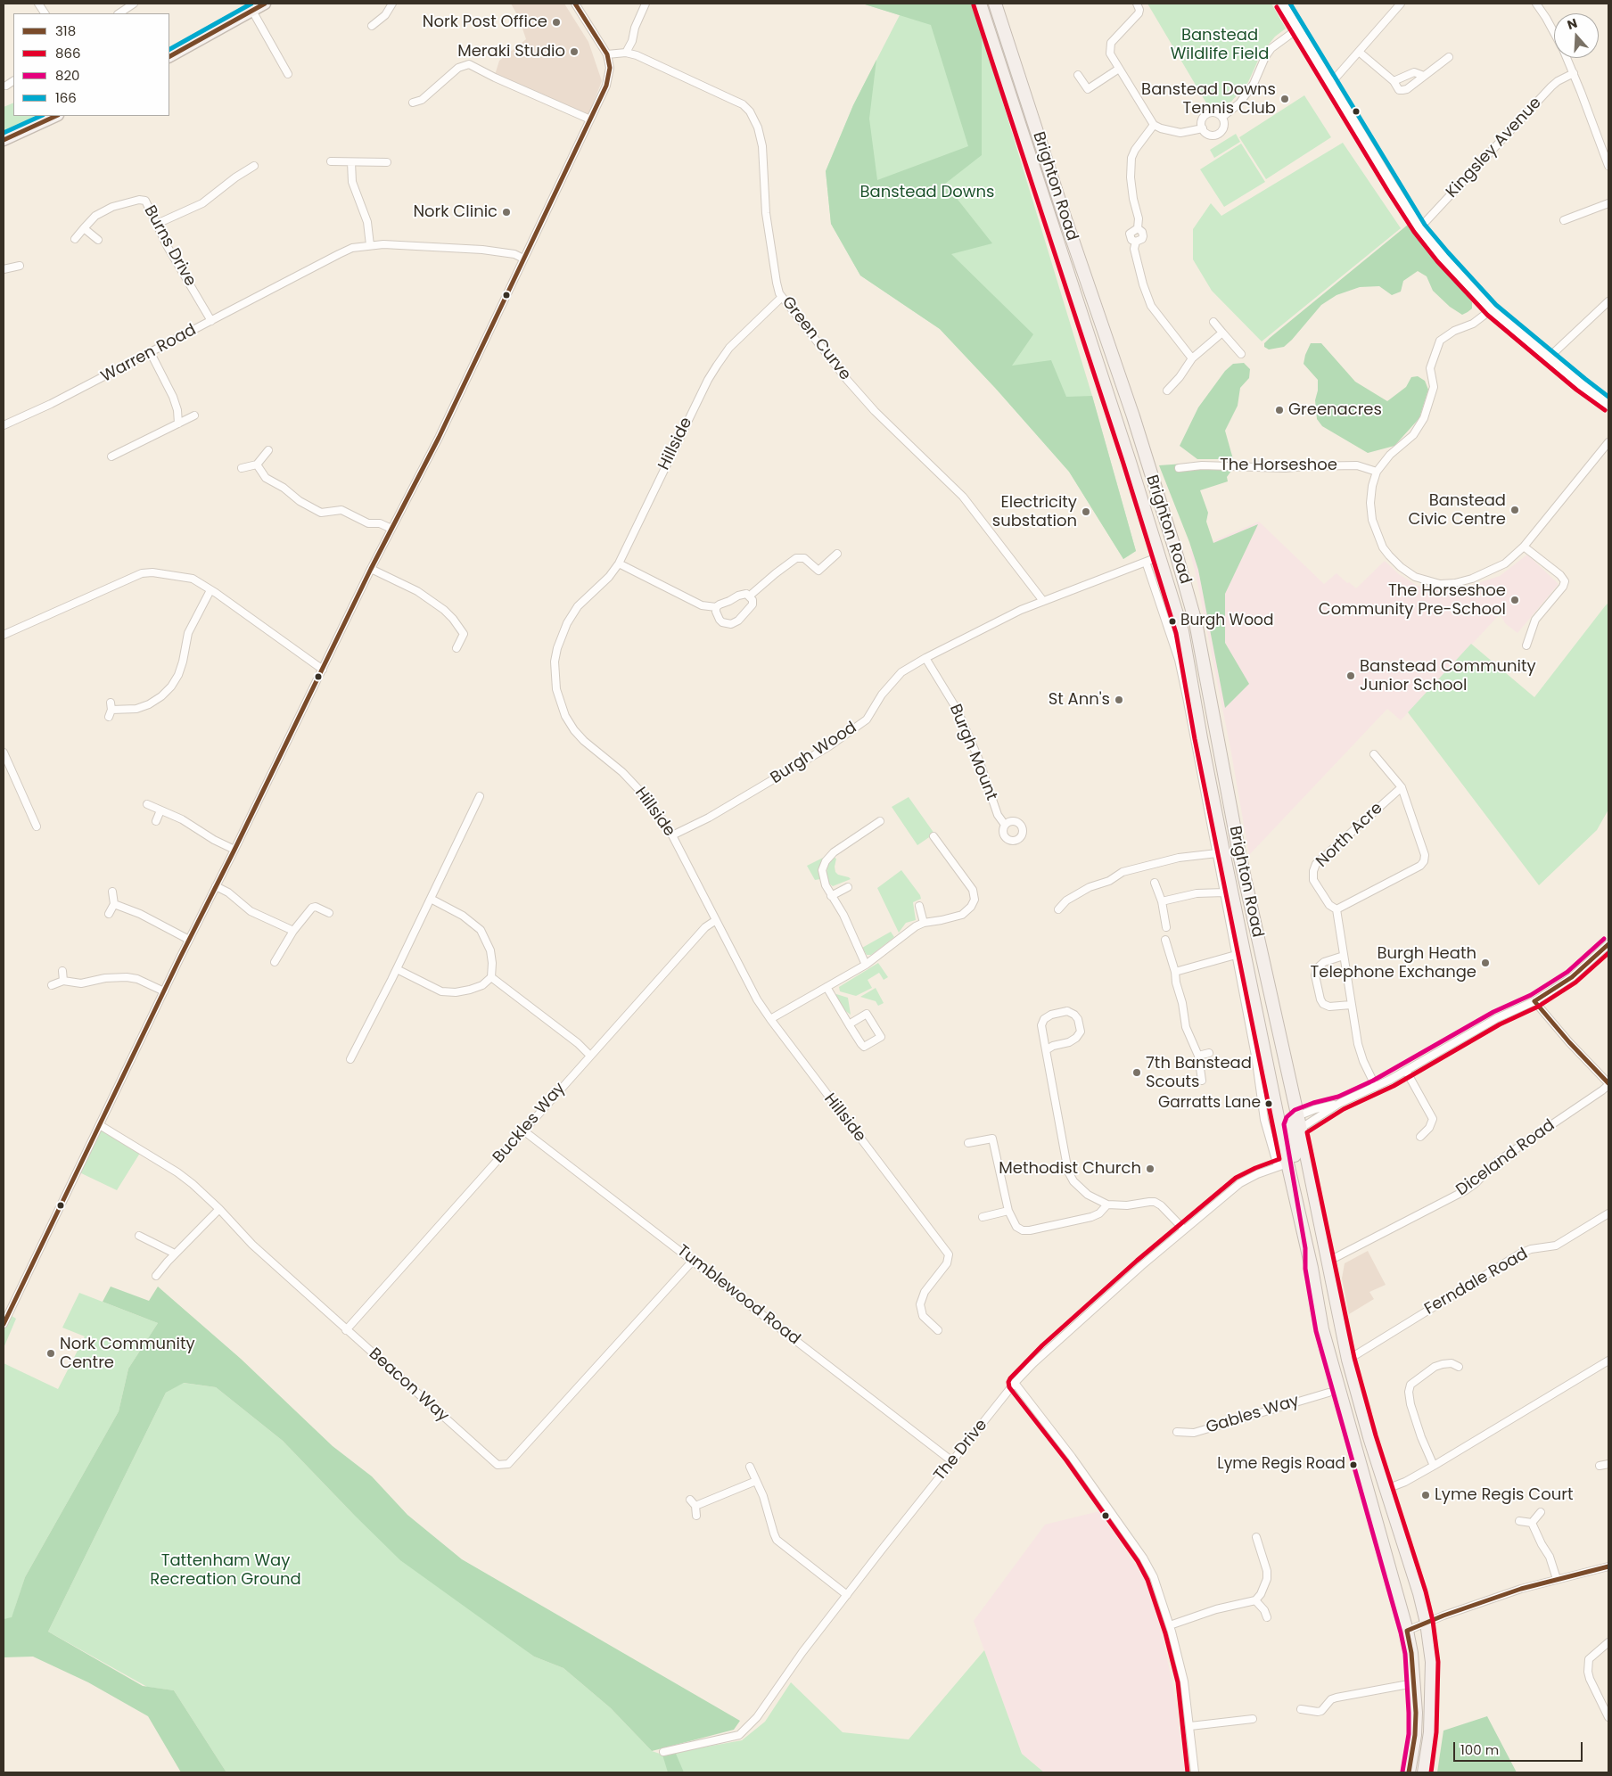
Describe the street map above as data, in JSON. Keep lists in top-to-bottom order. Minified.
{"streets":{"highway":["Brighton Road"],"street":["Kingsley Avenue","Burns Drive","Green Curve","Warren Road","Hillside","The Horseshoe","Burgh Mount","Burgh Wood","North Acre","Buckles Way","Diceland Road","Ferndale Road","Tumblewood Road","Beacon Way","Gables Way","The Drive"]},"crossings":[["Brighton Road","Burgh Wood"],["Brighton Road","Diceland Road"],["Brighton Road","Ferndale Road"],["Brighton Road","The Drive"],["Burns Drive","Warren Road"],["Green Curve","Hillside"],["Green Curve","Burgh Wood"],["Hillside","Burgh Wood"],["Hillside","Buckles Way"],["Burgh Mount","Burgh Wood"],["Buckles Way","Tumblewood Road"],["Buckles Way","Beacon Way"],["Tumblewood Road","Beacon Way"],["Tumblewood Road","The Drive"]],"parks":["Banstead Wildlife Field","Banstead Downs","Tattenham Way Recreation Ground"],"places":["Nork Post Office","Meraki Studio","Banstead Downs Tennis Club","Nork Clinic","Greenacres","Banstead Civic Centre","Electricity substation","The Horseshoe Community Pre-School","Burgh Wood","Banstead Community Junior School","St Ann's","Burgh Heath Telephone Exchange","7th Banstead Scouts","Garratts Lane","Methodist Church","Nork Community Centre","Lyme Regis Road","Lyme Regis Court"],"lines":["transit line 318","transit line 166","transit line 866","transit line 820"],"legend":["318","866","820","166"],"scale_bar":"100 m","north":"top"}
